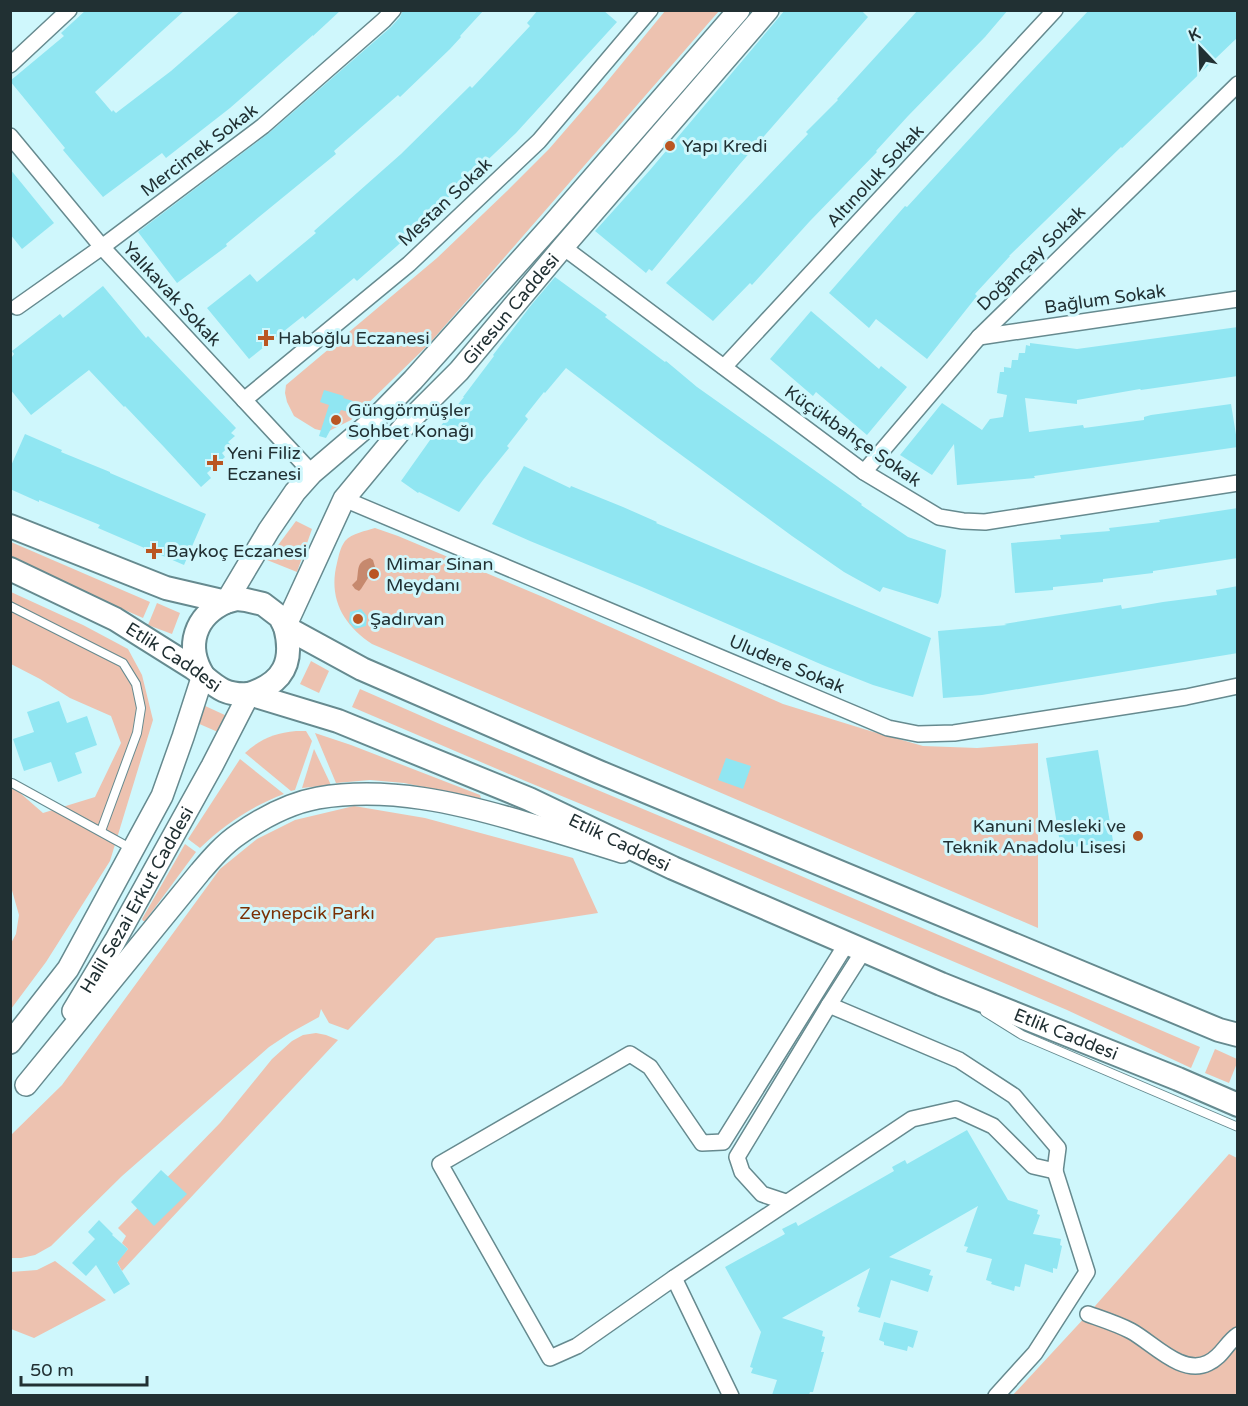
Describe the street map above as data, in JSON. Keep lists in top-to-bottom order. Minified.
{"streets":{"main road":["Giresun Caddesi","Etlik Caddesi","Halil Sezai Erkut Caddesi"],"street":["Mercimek Sokak","Altınoluk Sokak","Mestan Sokak","Doğançay Sokak","Yalıkavak Sokak","Bağlum Sokak","Küçükbahçe Sokak","Uludere Sokak"]},"crossings":[["Mercimek Sokak","Yalıkavak Sokak"],["Altınoluk Sokak","Küçükbahçe Sokak"],["Mestan Sokak","Yalıkavak Sokak"],["Doğançay Sokak","Bağlum Sokak"],["Doğançay Sokak","Küçükbahçe Sokak"],["Yalıkavak Sokak","Giresun Caddesi"],["Giresun Caddesi","Küçükbahçe Sokak"],["Giresun Caddesi","Etlik Caddesi"],["Giresun Caddesi","Uludere Sokak"],["Giresun Caddesi","Halil Sezai Erkut Caddesi"],["Etlik Caddesi","Halil Sezai Erkut Caddesi"]],"parks":["Zeynepcik Parkı"],"places":{"other":["Yapı Kredi","Güngörmüşler Sohbet Konağı","Mimar Sinan Meydanı","Şadırvan","Kanuni Mesleki ve Teknik Anadolu Lisesi"],"health":["Haboğlu Eczanesi","Yeni Filiz Eczanesi","Baykoç Eczanesi"]},"scale_bar":"50 m","north":"top left"}
